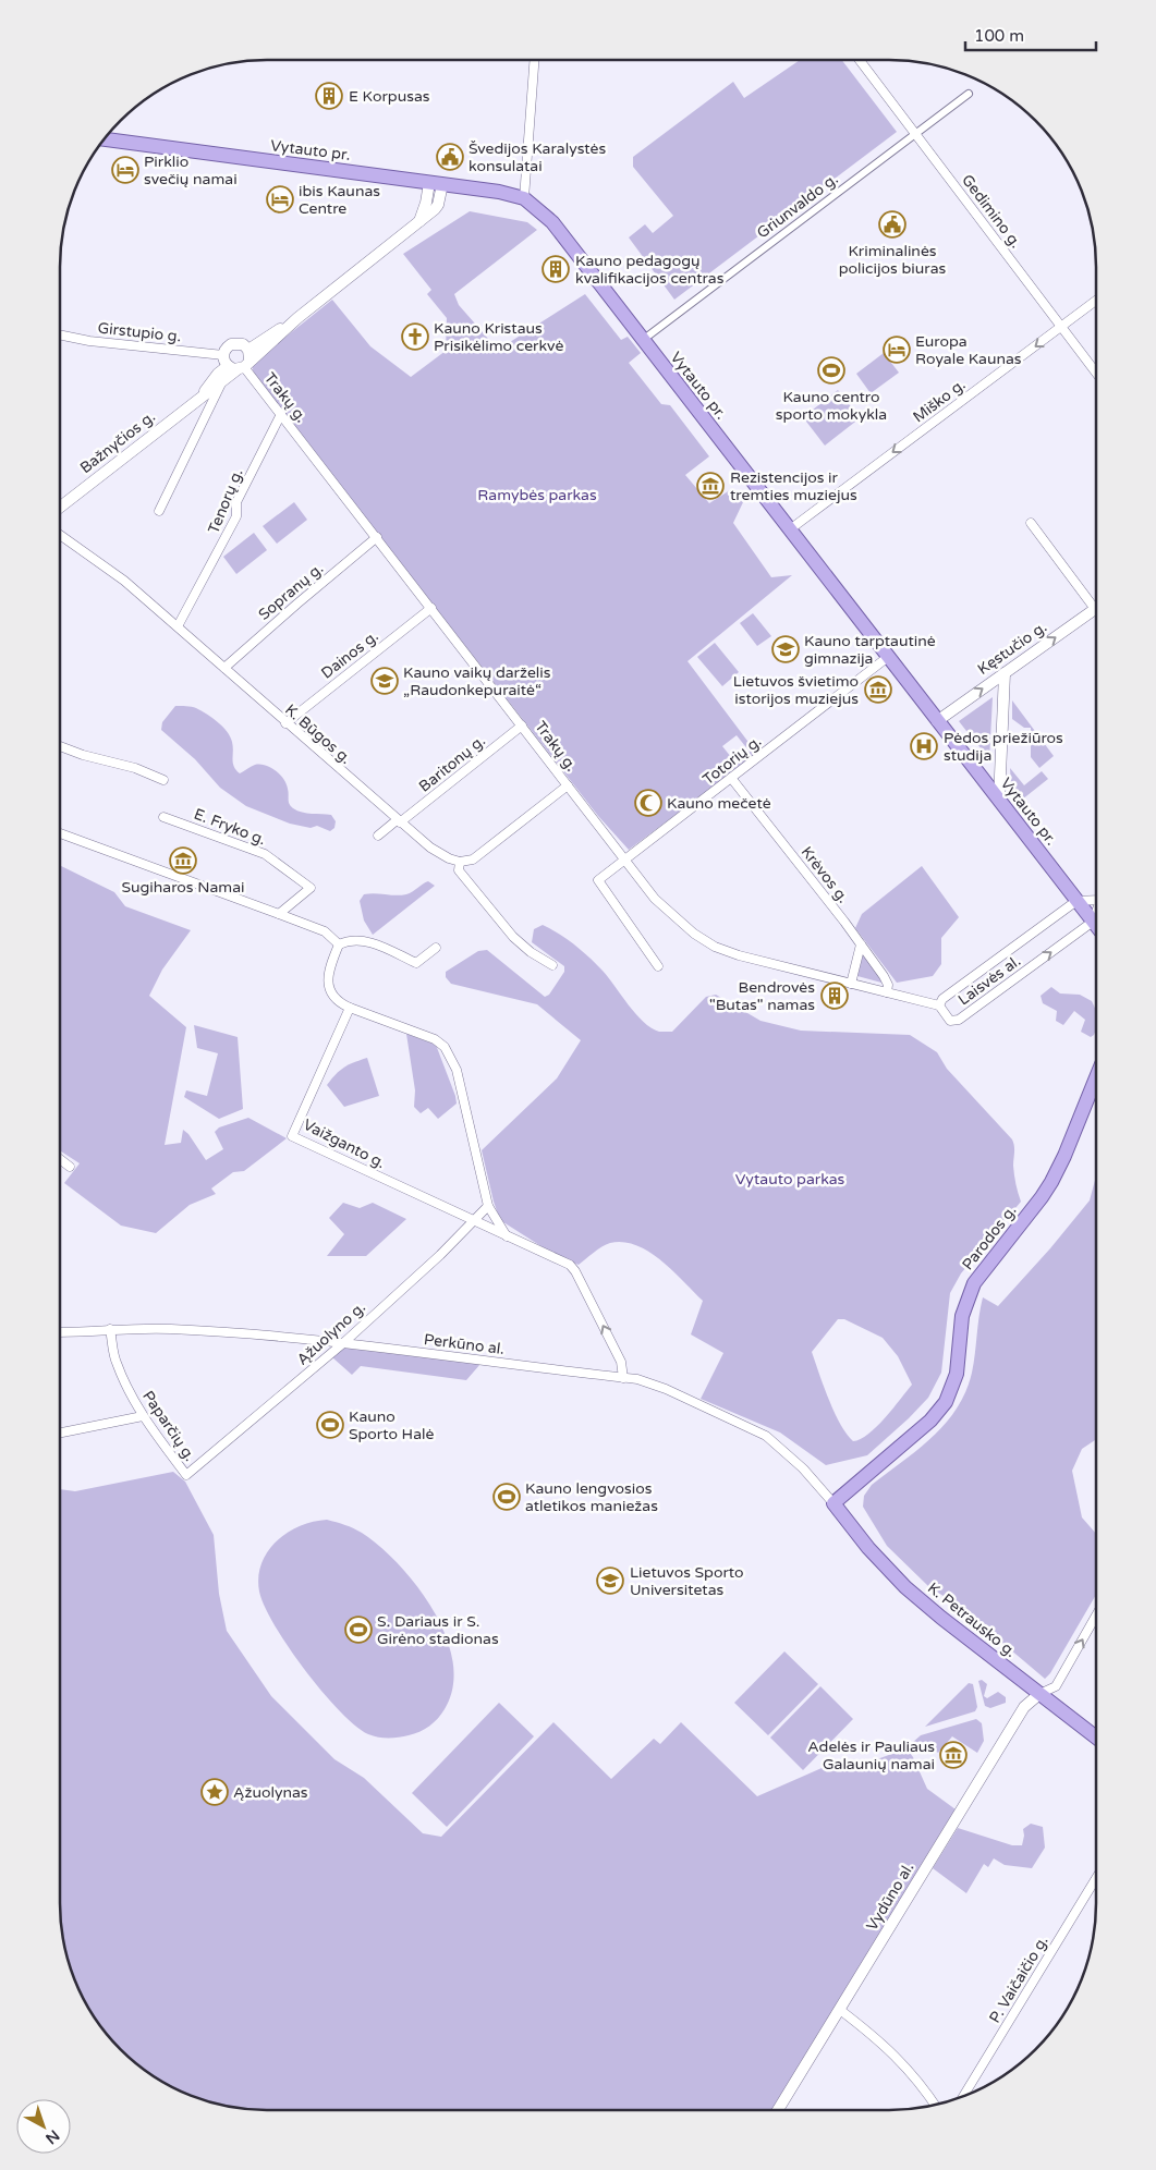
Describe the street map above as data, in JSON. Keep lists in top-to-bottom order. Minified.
{"streets":{"main road":["Vytauto pr.","Parodos g.","K. Petrausko g."],"street":["Griunvaldo g.","Gedimino g.","Girstupio g.","Trakų g.","Miško g.","Bažnyčios g.","Tenorų g.","Sopranų g.","Kęstučio g.","Dainos g.","K. Būgos g.","Totorių g.","Baritonų g.","E. Fryko g.","Krėvos g.","Laisvės al.","Vaižganto g.","Ąžuolyno g.","Perkūno al.","Paparčių g.","Vydūno al.","P. Vaičaičio g."]},"crossings":[["Vytauto pr.","Griunvaldo g."],["Vytauto pr.","Miško g."],["Vytauto pr.","Bažnyčios g."],["Vytauto pr.","Kęstučio g."],["Vytauto pr.","Totorių g."],["Vytauto pr.","Laisvės al."],["Griunvaldo g.","Gedimino g."],["Gedimino g.","Miško g."],["Girstupio g.","Trakų g."],["Girstupio g.","Bažnyčios g."],["Trakų g.","Bažnyčios g."],["Trakų g.","Tenorų g."],["Trakų g.","Sopranų g."],["Trakų g.","Dainos g."],["Trakų g.","Totorių g."],["Trakų g.","Baritonų g."],["Trakų g.","Krėvos g."],["Trakų g.","Laisvės al."],["Tenorų g.","K. Būgos g."],["Sopranų g.","K. Būgos g."],["Dainos g.","K. Būgos g."],["K. Būgos g.","Baritonų g."],["Totorių g.","Krėvos g."],["Vaižganto g.","Ąžuolyno g."],["Vaižganto g.","Perkūno al."],["Parodos g.","Perkūno al."],["Parodos g.","K. Petrausko g."],["Ąžuolyno g.","Perkūno al."],["Ąžuolyno g.","Paparčių g."],["Perkūno al.","Paparčių g."],["Perkūno al.","K. Petrausko g."],["K. Petrausko g.","Vydūno al."]],"one_way":["Miško g.","Kęstučio g."],"parks":["Ramybės parkas","Vytauto parkas"],"places":{"building":["E Korpusas","Kauno pedagogų kvalifikacijos centras","Bendrovės \"Butas\" namas"],"public building":["Švedijos Karalystės konsulatai","Kriminalinės policijos biuras"],"hotel":["Pirklio svečių namai","ibis Kaunas Centre","Europa Royale Kaunas"],"church":["Kauno Kristaus Prisikėlimo cerkvė"],"sports":["Kauno centro sporto mokykla","Kauno Sporto Halė","Kauno lengvosios atletikos maniežas","S. Dariaus ir S. Girėno stadionas"],"museum":["Rezistencijos ir tremties muziejus","Lietuvos švietimo istorijos muziejus","Sugiharos Namai","Adelės ir Pauliaus Galaunių namai"],"school or university":["Kauno tarptautinė gimnazija","Kauno vaikų darželis „Raudonkepuraitė“","Lietuvos Sporto Universitetas"],"hospital":["Pėdos priežiūros studija"],"mosque":["Kauno mečetė"],"place":["Ąžuolynas"]},"scale_bar":"100 m","north":"bottom right"}
